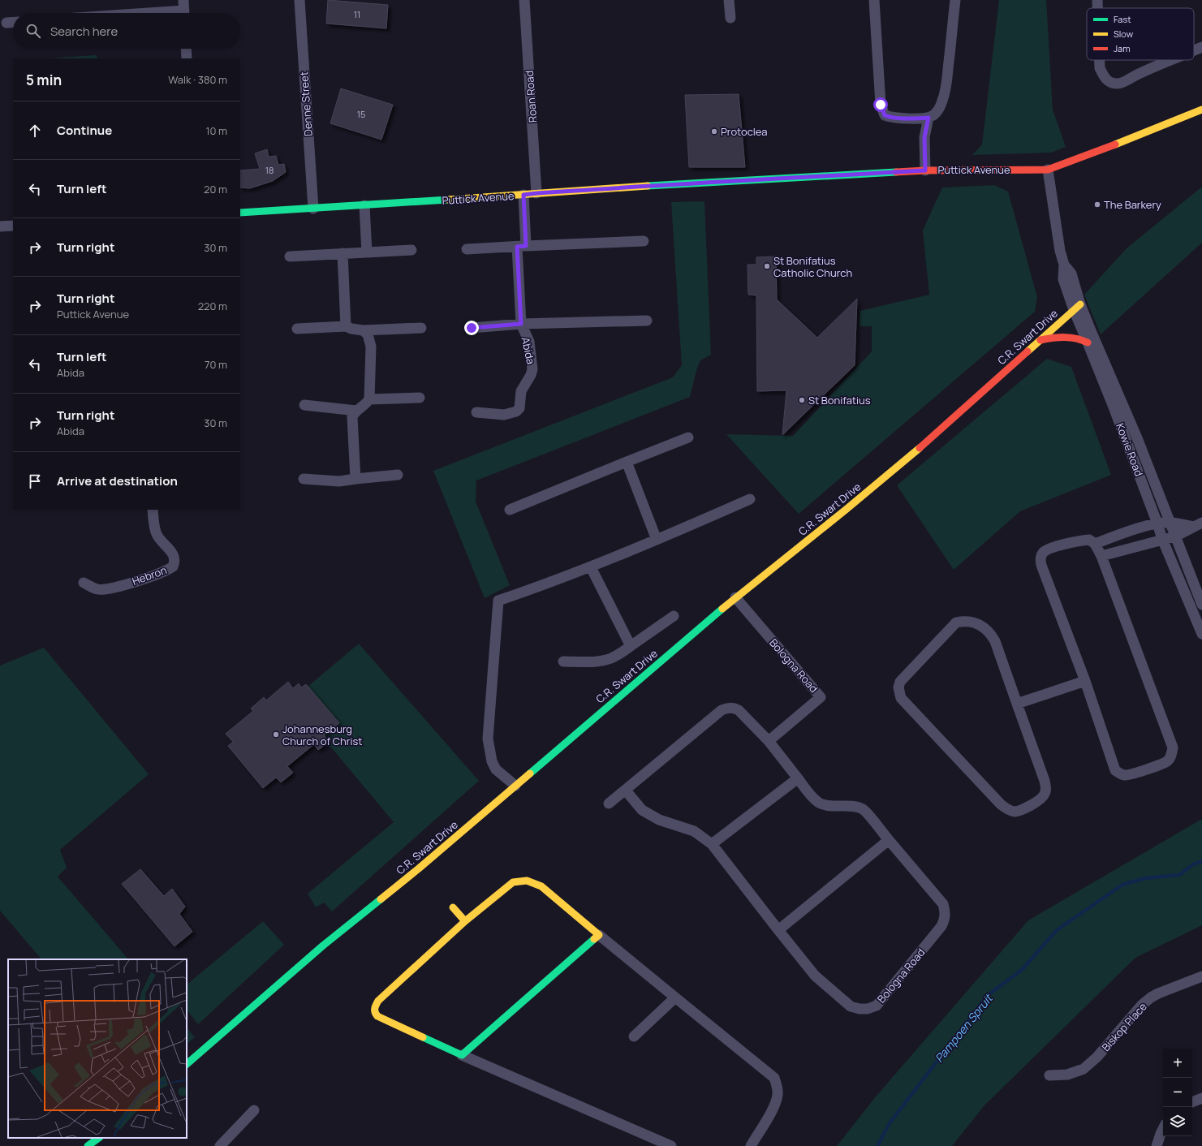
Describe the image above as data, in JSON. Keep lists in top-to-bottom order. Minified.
{"streets":{"street":["Roan Road","Denne Street","Puttick Avenue","C.R. Swart Drive","Abida","Kowie Road","Hebron","Bologna Road","Biskop Place"]},"crossings":[["Roan Road","Puttick Avenue"],["Denne Street","Puttick Avenue"],["Puttick Avenue","Abida"],["Puttick Avenue","Kowie Road"],["C.R. Swart Drive","Kowie Road"],["C.R. Swart Drive","Bologna Road"]],"water":["Pampoen Spruit"],"places":["Protoclea","The Barkery","St Bonifatius Catholic Church","St Bonifatius","Johannesburg Church of Christ"],"house_numbers":["11","15","18"],"legend":["Fast","Slow","Jam"],"page":{"search":"Search here","heading":["5 min","Walk · 380 m"],"list":[["Continue","10 m"],["Turn left","20 m"],["Turn right","30 m"],["Turn right","Puttick Avenue","220 m"],["Turn left","Abida","70 m"],["Turn right","Abida","30 m"],"Arrive at destination"],"map_buttons":["+","−"]}}
